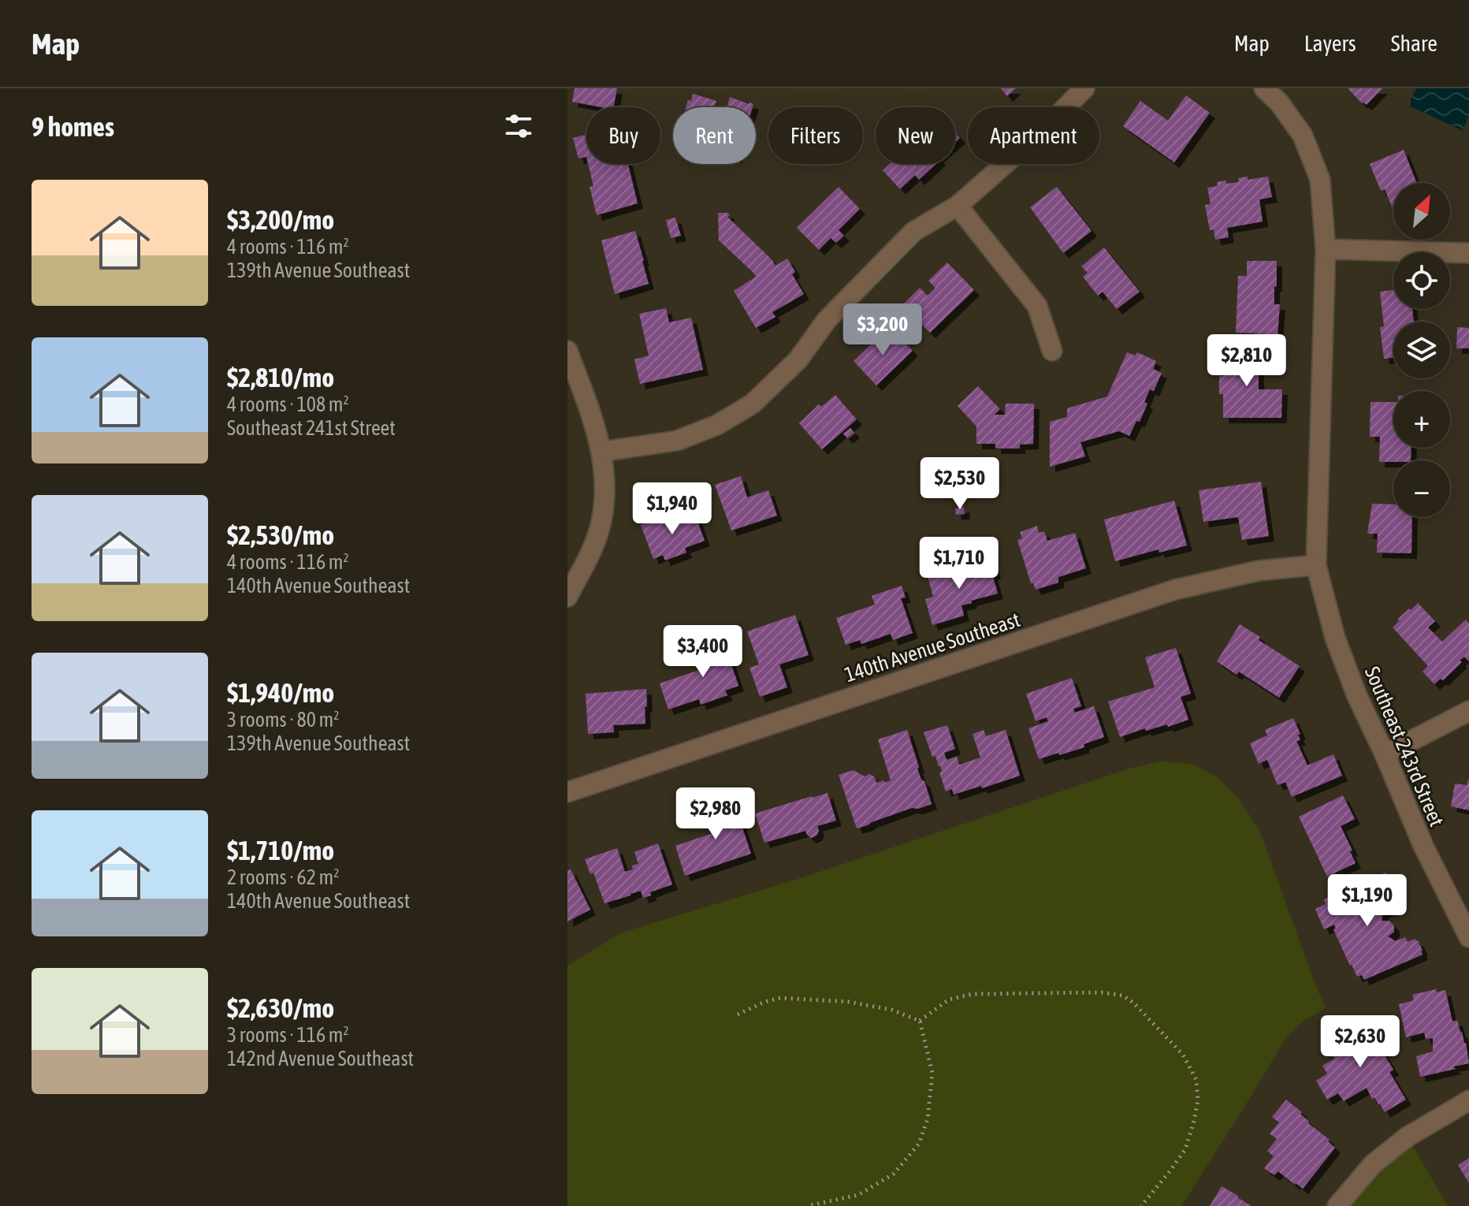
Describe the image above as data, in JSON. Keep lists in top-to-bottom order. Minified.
{"streets":{"street":["140th Avenue Southeast","Southeast 243rd Street"]},"crossings":[["140th Avenue Southeast","Southeast 243rd Street"]],"north":"top right","page":{"header":"Map","nav":["Map","Layers","Share"],"heading":"9 homes","chip":["Buy","Rent","Filters","New","Apartment"],"list":[{"name":"$3,200/mo","note":"4 rooms · 116 m² · 139th Avenue Southeast"},{"name":"$2,810/mo","note":"4 rooms · 108 m² · Southeast 241st Street"},{"name":"$2,530/mo","note":"4 rooms · 116 m² · 140th Avenue Southeast"},{"name":"$1,940/mo","note":"3 rooms · 80 m² · 139th Avenue Southeast"},{"name":"$1,710/mo","note":"2 rooms · 62 m² · 140th Avenue Southeast"},{"name":"$2,630/mo","note":"3 rooms · 116 m² · 142nd Avenue Southeast"}],"map_buttons":["+","−"],"price":["$3,200","$2,810","$2,530","$1,940","$1,710","$3,400","$2,980","$1,190","$2,630"]}}
